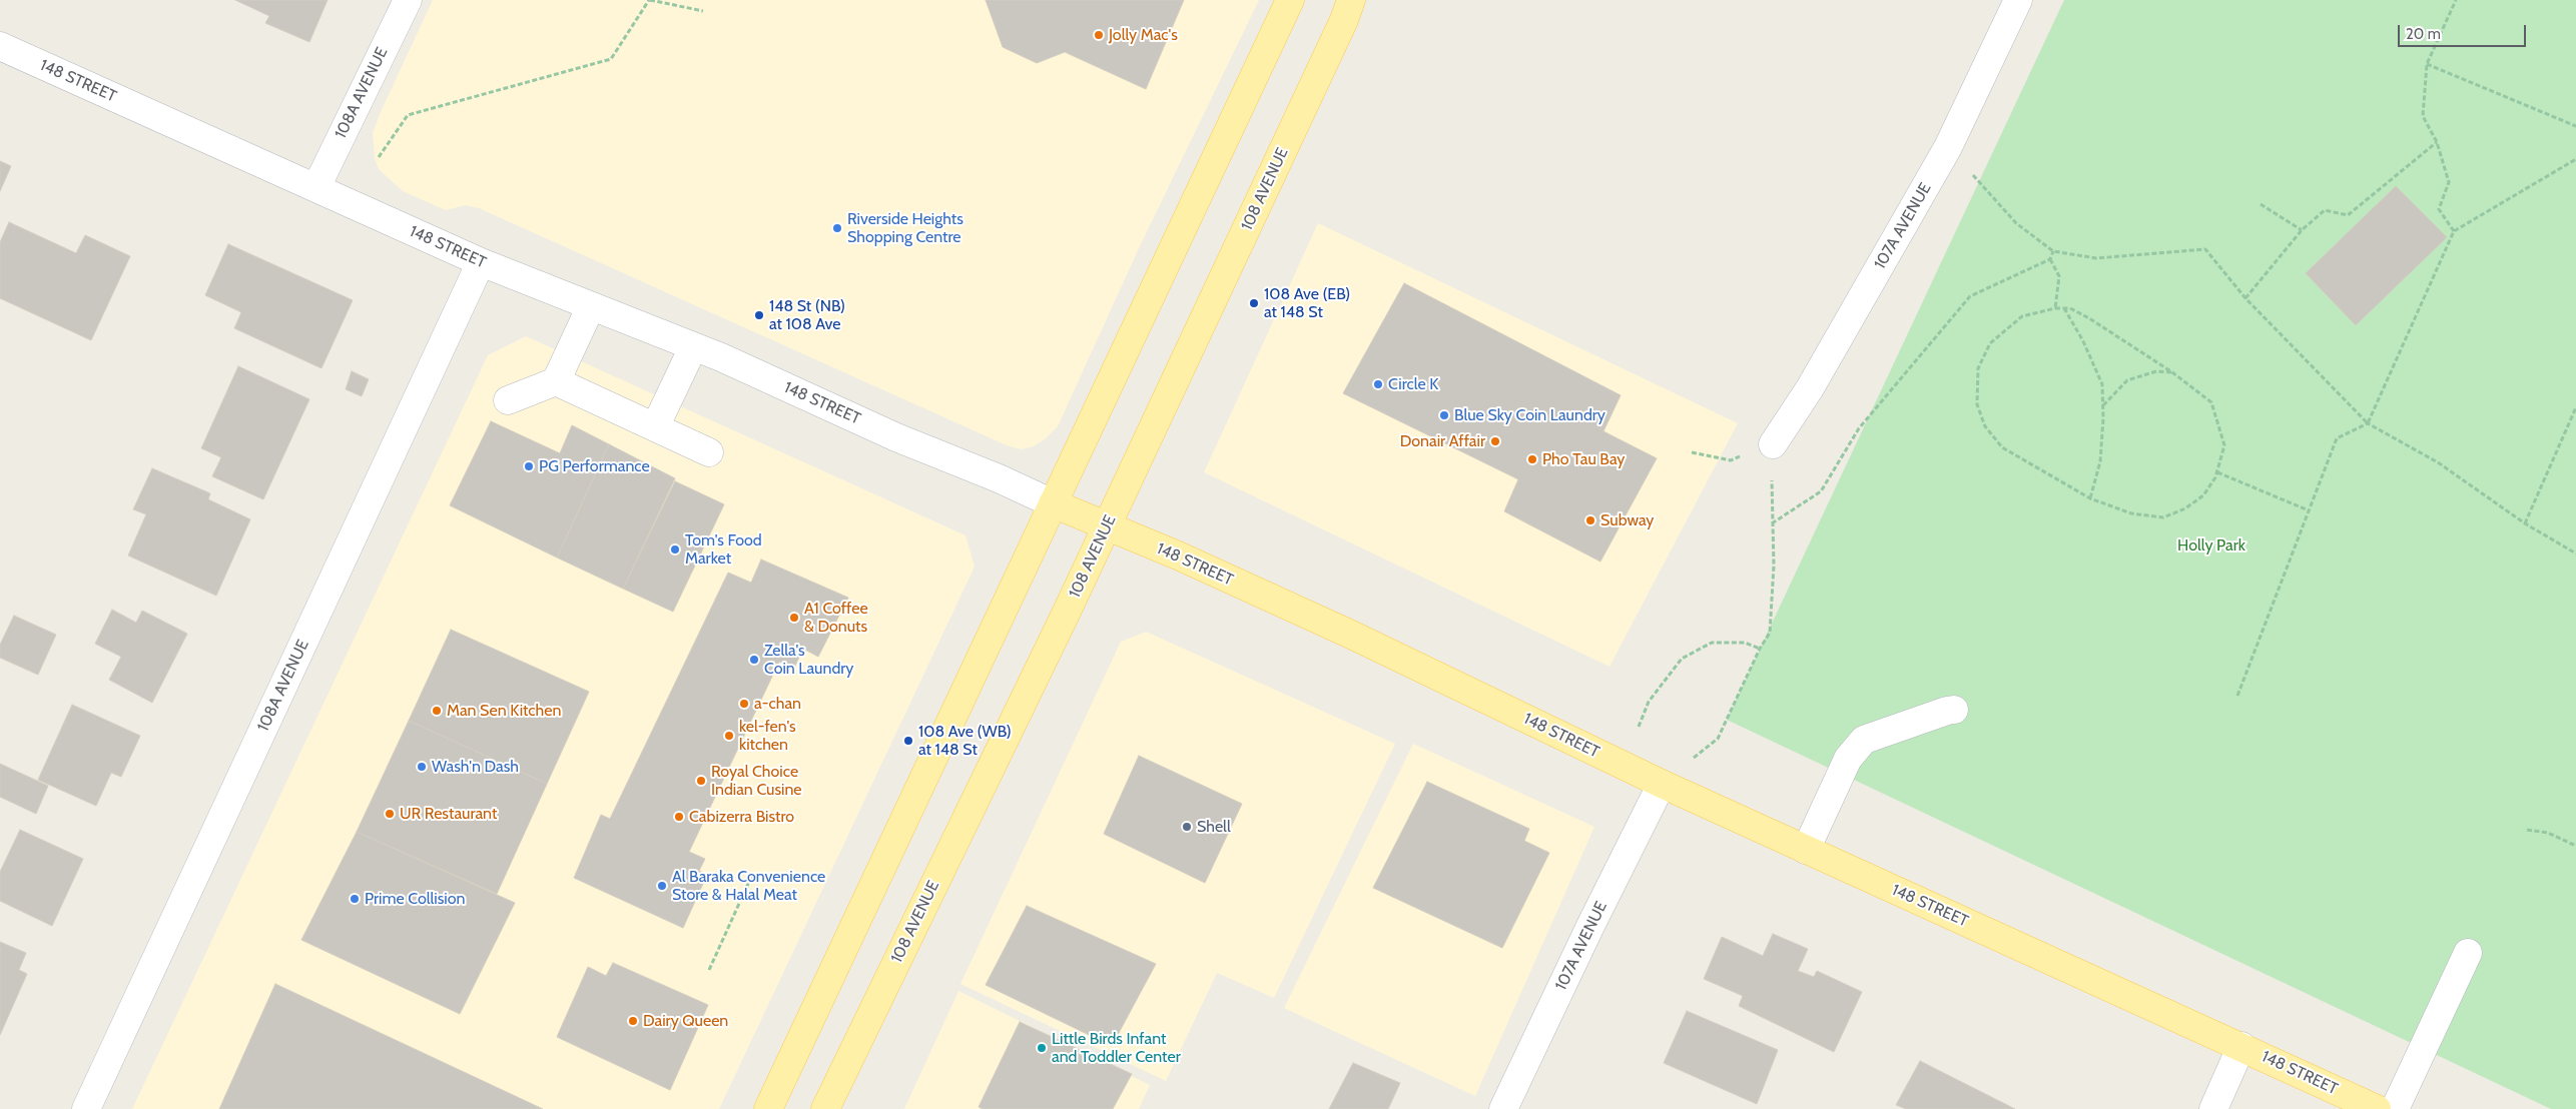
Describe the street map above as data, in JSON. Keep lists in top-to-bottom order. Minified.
{"streets":{"main road":["148 STREET","108 AVENUE"],"street":["108A AVENUE","107A AVENUE"]},"crossings":[["148 STREET","108A AVENUE"],["148 STREET","108 AVENUE"],["148 STREET","107A AVENUE"]],"parks":["Holly Park"],"places":["Jolly Mac's","Riverside Heights Shopping Centre","108 Ave (EB) at 148 St","148 St (NB) at 108 Ave","Circle K","Blue Sky Coin Laundry","Donair Affair","Pho Tau Bay","PG Performance","Subway","Tom's Food Market","A1 Coffee & Donuts","Zella's Coin Laundry","a-chan","Man Sen Kitchen","kel-fen's kitchen","108 Ave (WB) at 148 St","Wash'n Dash","Royal Choice Indian Cusine","UR Restaurant","Cabizerra Bistro","Shell","Al Baraka Convenience Store & Halal Meat","Prime Collision","Dairy Queen","Little Birds Infant and Toddler Center"],"scale_bar":"20 m"}
